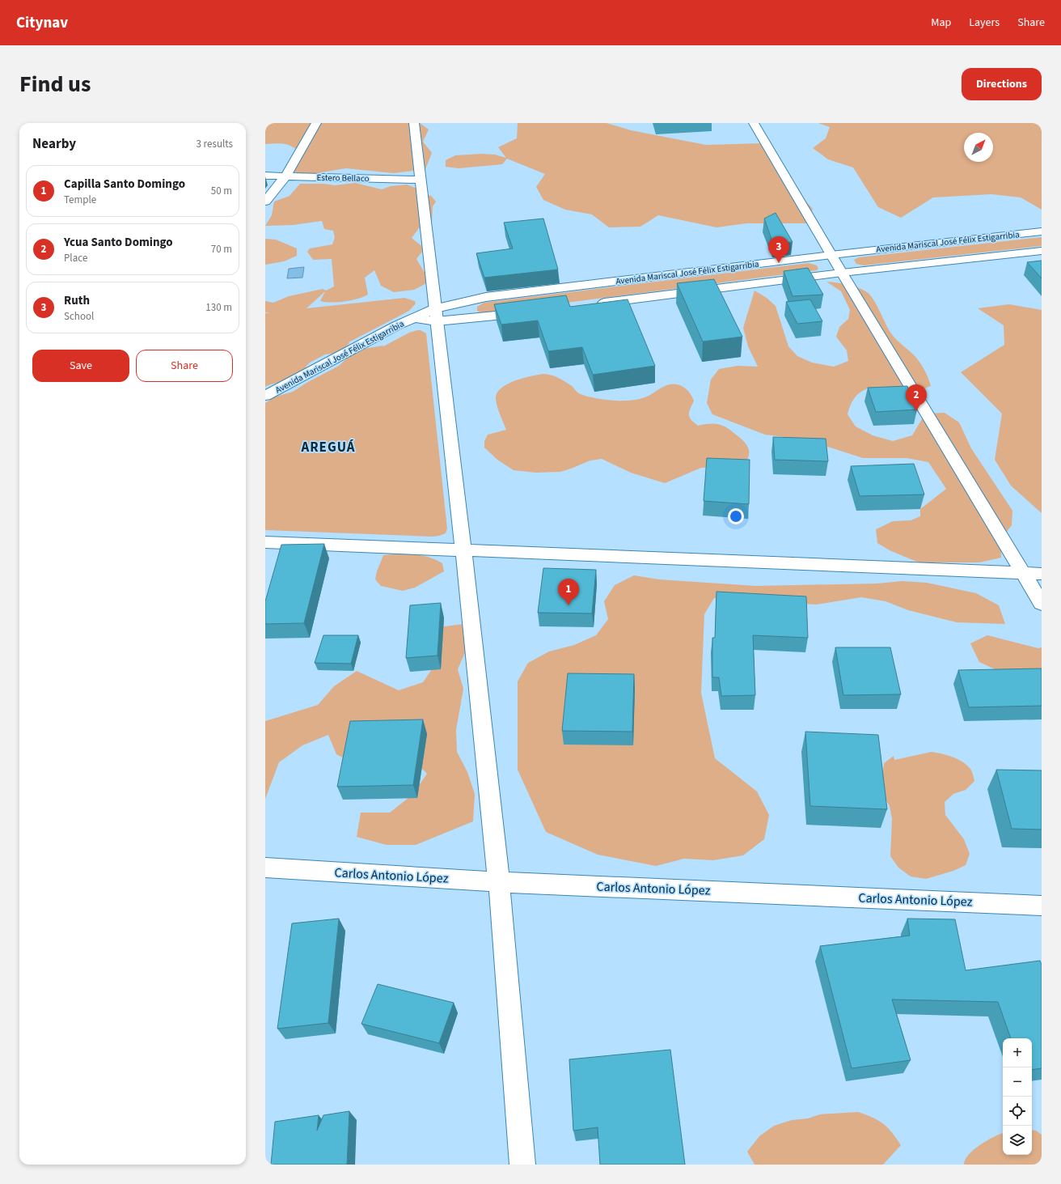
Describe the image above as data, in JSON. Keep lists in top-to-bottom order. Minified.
{"streets":{"street":["Estero Bellaco","Avenida Mariscal José Félix Estigarribia","Carlos Antonio López"]},"districts":["AREGUÁ"],"north":"top right","page":{"header":"Citynav","nav":["Map","Layers","Share"],"title":"Find us","buttons":["Directions",["Save","Share"]],"heading":["Nearby","3 results"],"list":[{"mark":"1","name":"Capilla Santo Domingo","note":"Temple","value":"50 m"},{"mark":"2","name":"Ycua Santo Domingo","note":"Place","value":"70 m"},{"mark":"3","name":"Ruth","note":"School","value":"130 m"}],"pins":["3","2","1"],"map_buttons":["+","−"]}}
